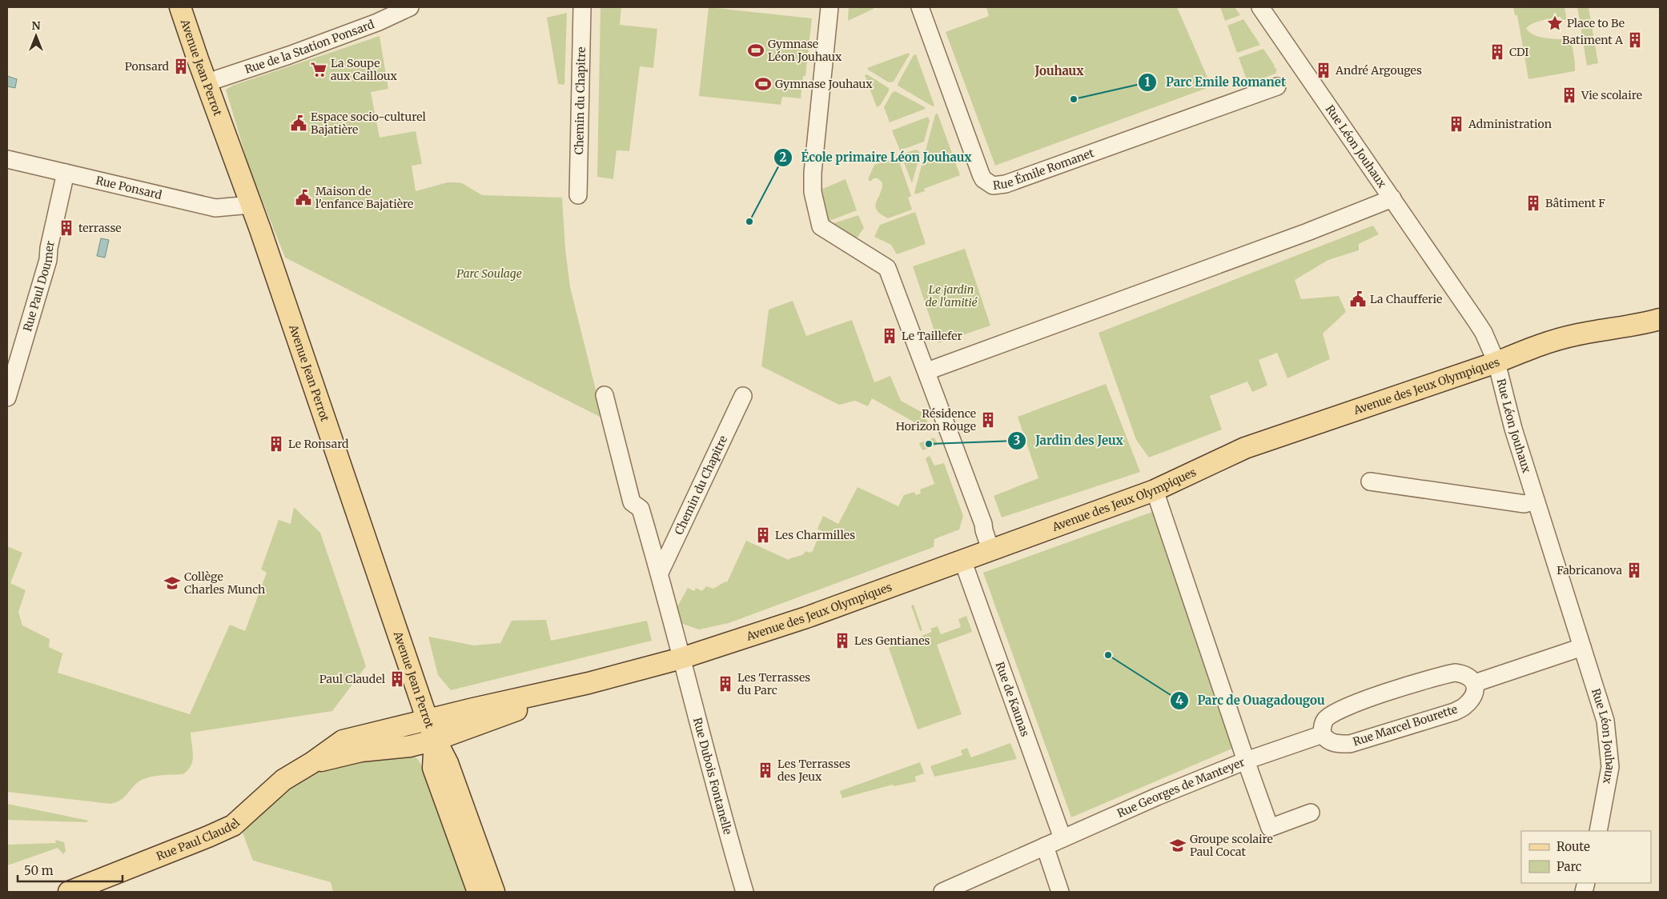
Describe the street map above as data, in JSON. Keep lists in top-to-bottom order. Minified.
{"streets":{"main road":["Avenue Jean Perrot","Avenue des Jeux Olympiques","Rue Paul Claudel"],"street":["Rue de la Station Ponsard","Chemin du Chapitre","Rue Léon Jouhaux","Rue Émile Romanet","Rue Ponsard","Rue Paul Doumer","Rue de Kaunas","Rue Marcel Bourette","Rue Dubois Fontanelle","Rue Georges de Manteyer"]},"crossings":[["Rue de la Station Ponsard","Avenue Jean Perrot"],["Avenue Jean Perrot","Rue Ponsard"],["Avenue Jean Perrot","Avenue des Jeux Olympiques"],["Avenue Jean Perrot","Rue Paul Claudel"],["Rue Léon Jouhaux","Avenue des Jeux Olympiques"],["Rue Ponsard","Rue Paul Doumer"],["Avenue des Jeux Olympiques","Rue de Kaunas"],["Avenue des Jeux Olympiques","Rue Dubois Fontanelle"],["Avenue des Jeux Olympiques","Rue Georges de Manteyer"],["Avenue des Jeux Olympiques","Rue Paul Claudel"],["Rue de Kaunas","Rue Georges de Manteyer"]],"districts":["Jouhaux"],"parks":["Parc Soulage","Le jardin de l'amitié"],"places":{"place":["Place to Be"],"building":["Batiment A","CDI","Ponsard","André Argouges","Vie scolaire","Administration","Bâtiment F","terrasse","Le Taillefer","Résidence Horizon Rouge","Le Ronsard","Les Charmilles","Fabricanova","Les Gentianes","Paul Claudel","Les Terrasses du Parc","Les Terrasses des Jeux"],"sports":["Gymnase Léon Jouhaux","Gymnase Jouhaux"],"supermarket":["La Soupe aux Cailloux"],"other":["Parc Emile Romanet","École primaire Léon Jouhaux","Jardin des Jeux","Parc de Ouagadougou"],"public building":["Espace socio-culturel Bajatière","Maison de l'enfance Bajatière","La Chaufferie"],"school or university":["Collège Charles Munch","Groupe scolaire Paul Cocat"]},"legend":["Route","Parc"],"scale_bar":"50 m","north":"top"}
